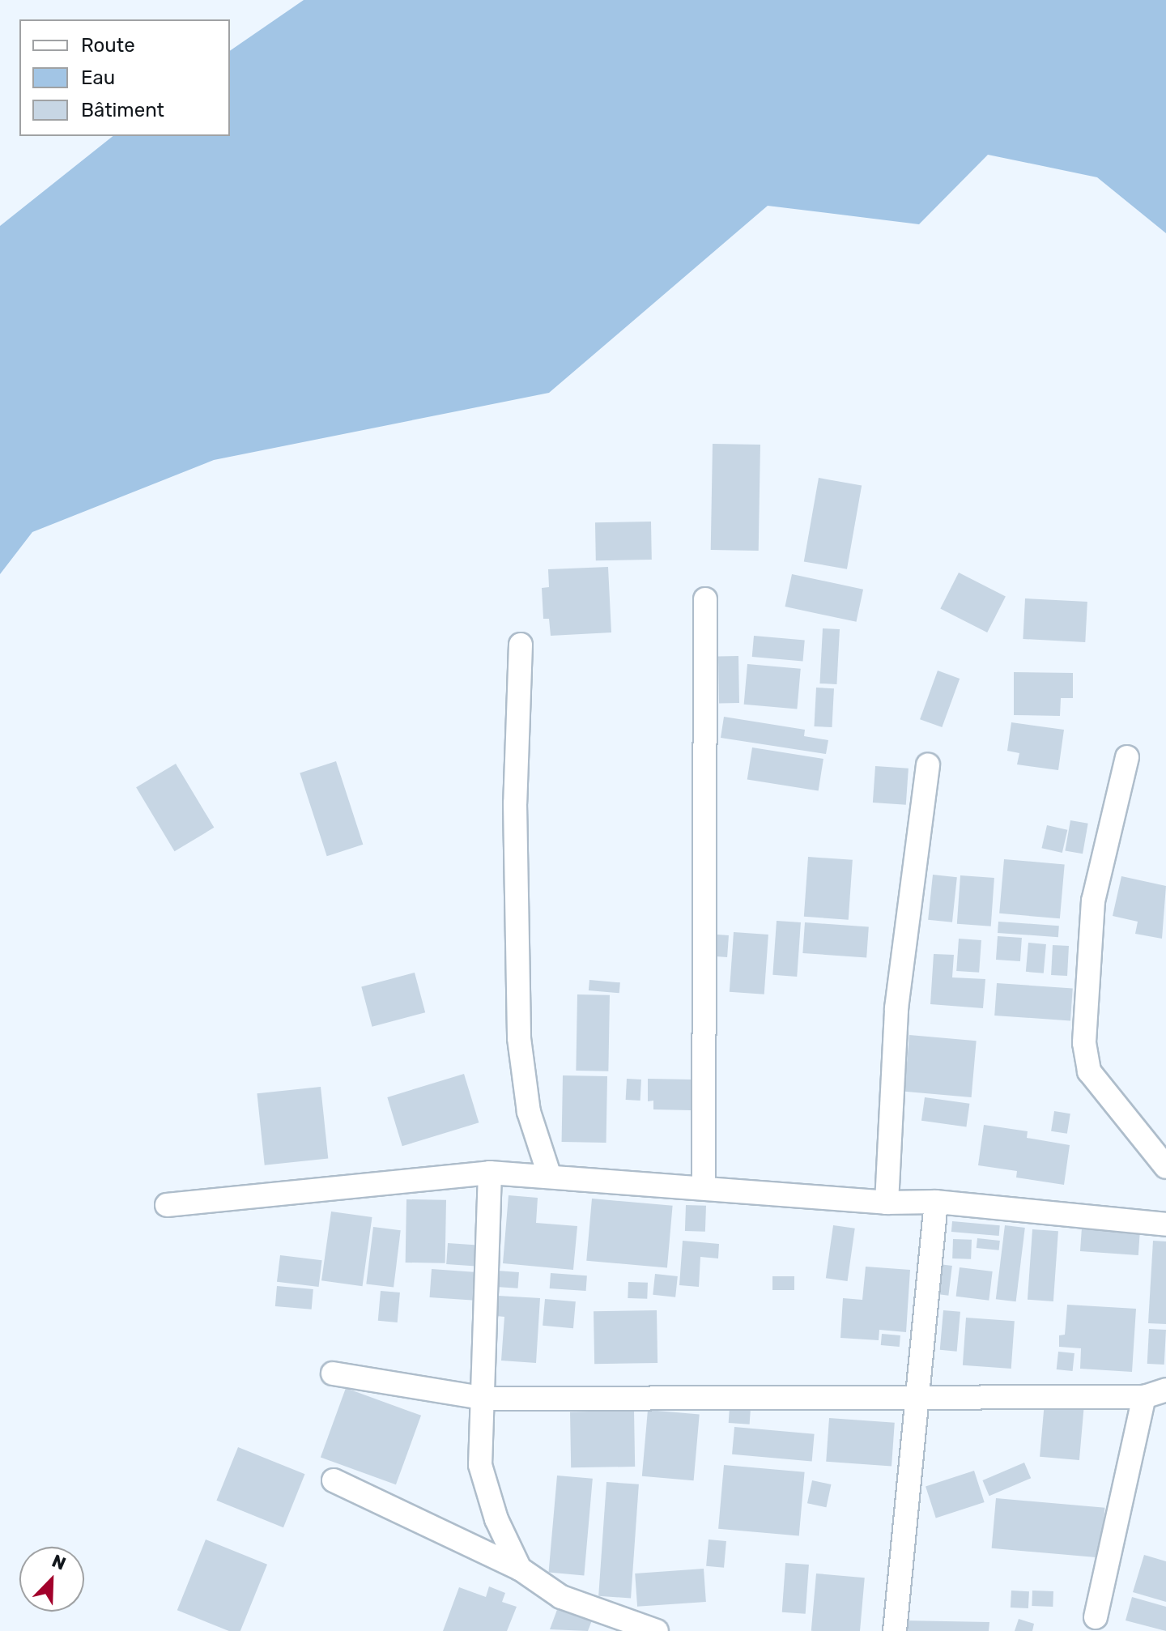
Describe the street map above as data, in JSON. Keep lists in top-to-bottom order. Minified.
{"legend":["Route","Eau","Bâtiment"],"north":"top right"}
